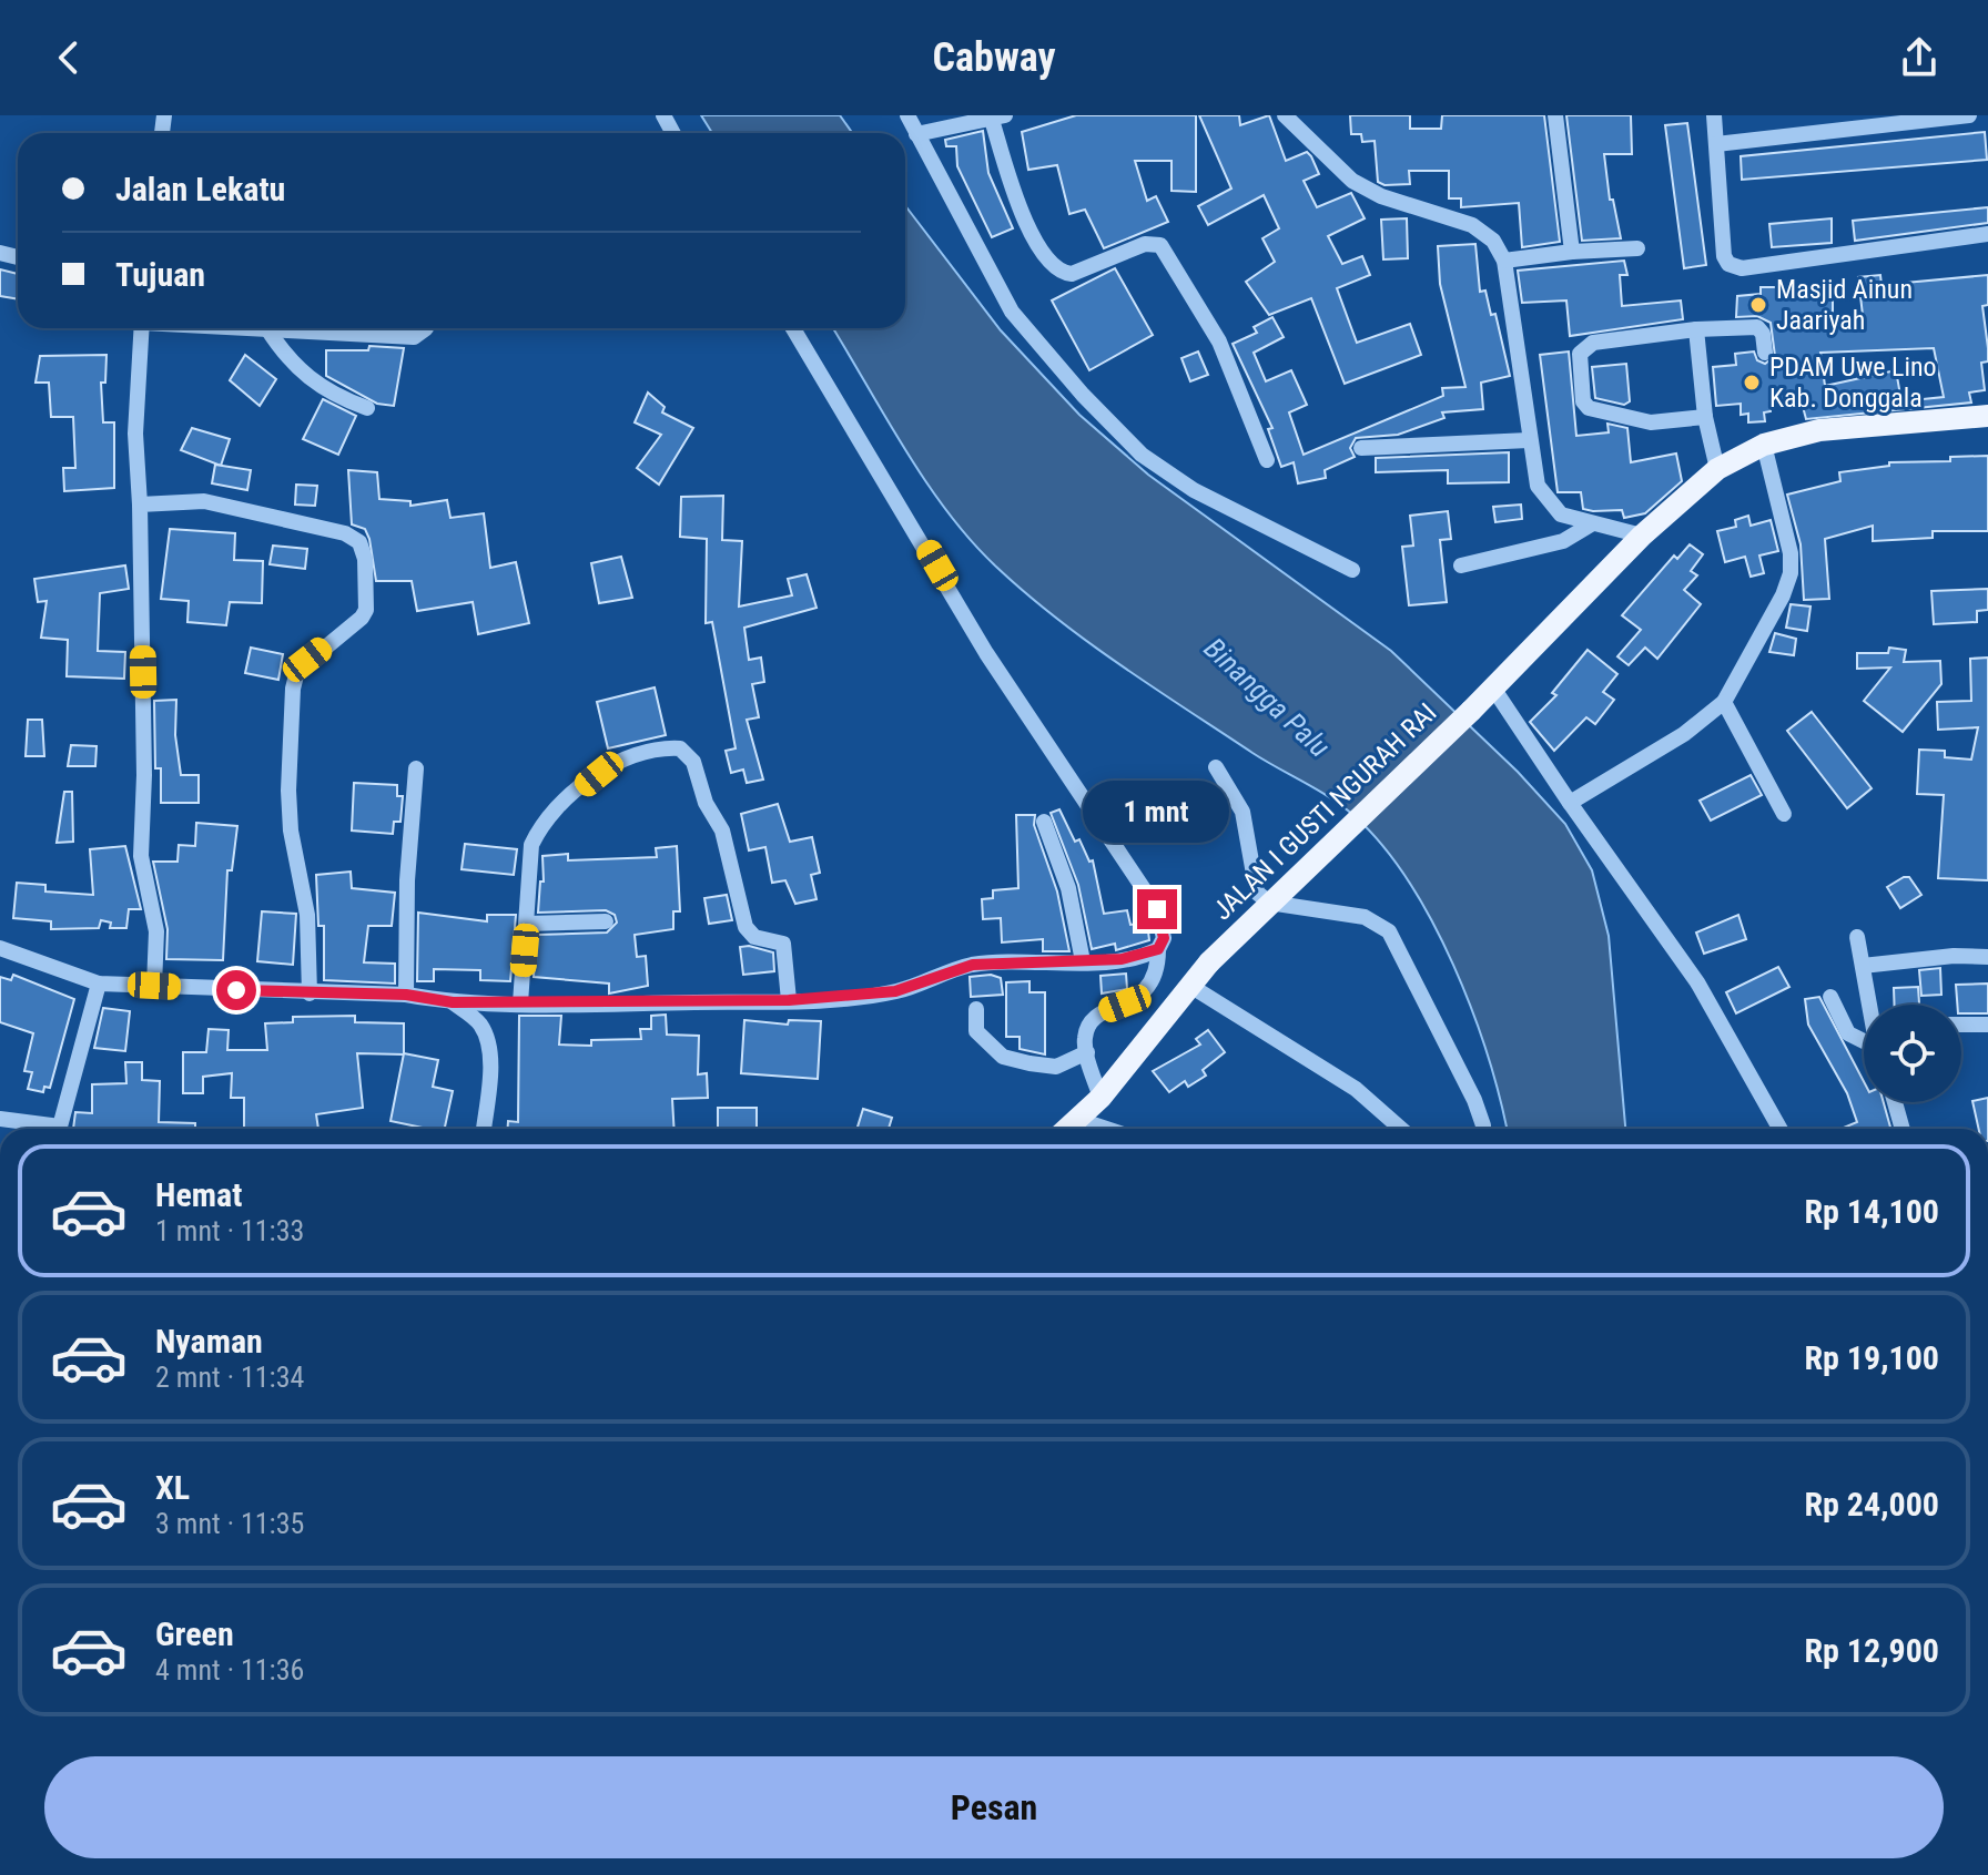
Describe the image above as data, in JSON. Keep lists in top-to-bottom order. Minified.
{"streets":{"main road":["JALAN I GUSTI NGURAH RAI"]},"water":["Binangga Palu"],"places":["Masjid Ainun Jaariyah","PDAM Uwe Lino Kab. Donggala"],"page":{"header":"Cabway","banner":["Jalan Lekatu","Tujuan"],"bubble":"1 mnt","list":[{"name":"Hemat","note":"1 mnt · 11:33","value":"Rp 14,100"},{"name":"Nyaman","note":"2 mnt · 11:34","value":"Rp 19,100"},{"name":"XL","note":"3 mnt · 11:35","value":"Rp 24,000"},{"name":"Green","note":"4 mnt · 11:36","value":"Rp 12,900"}],"buttons":"Pesan"}}
